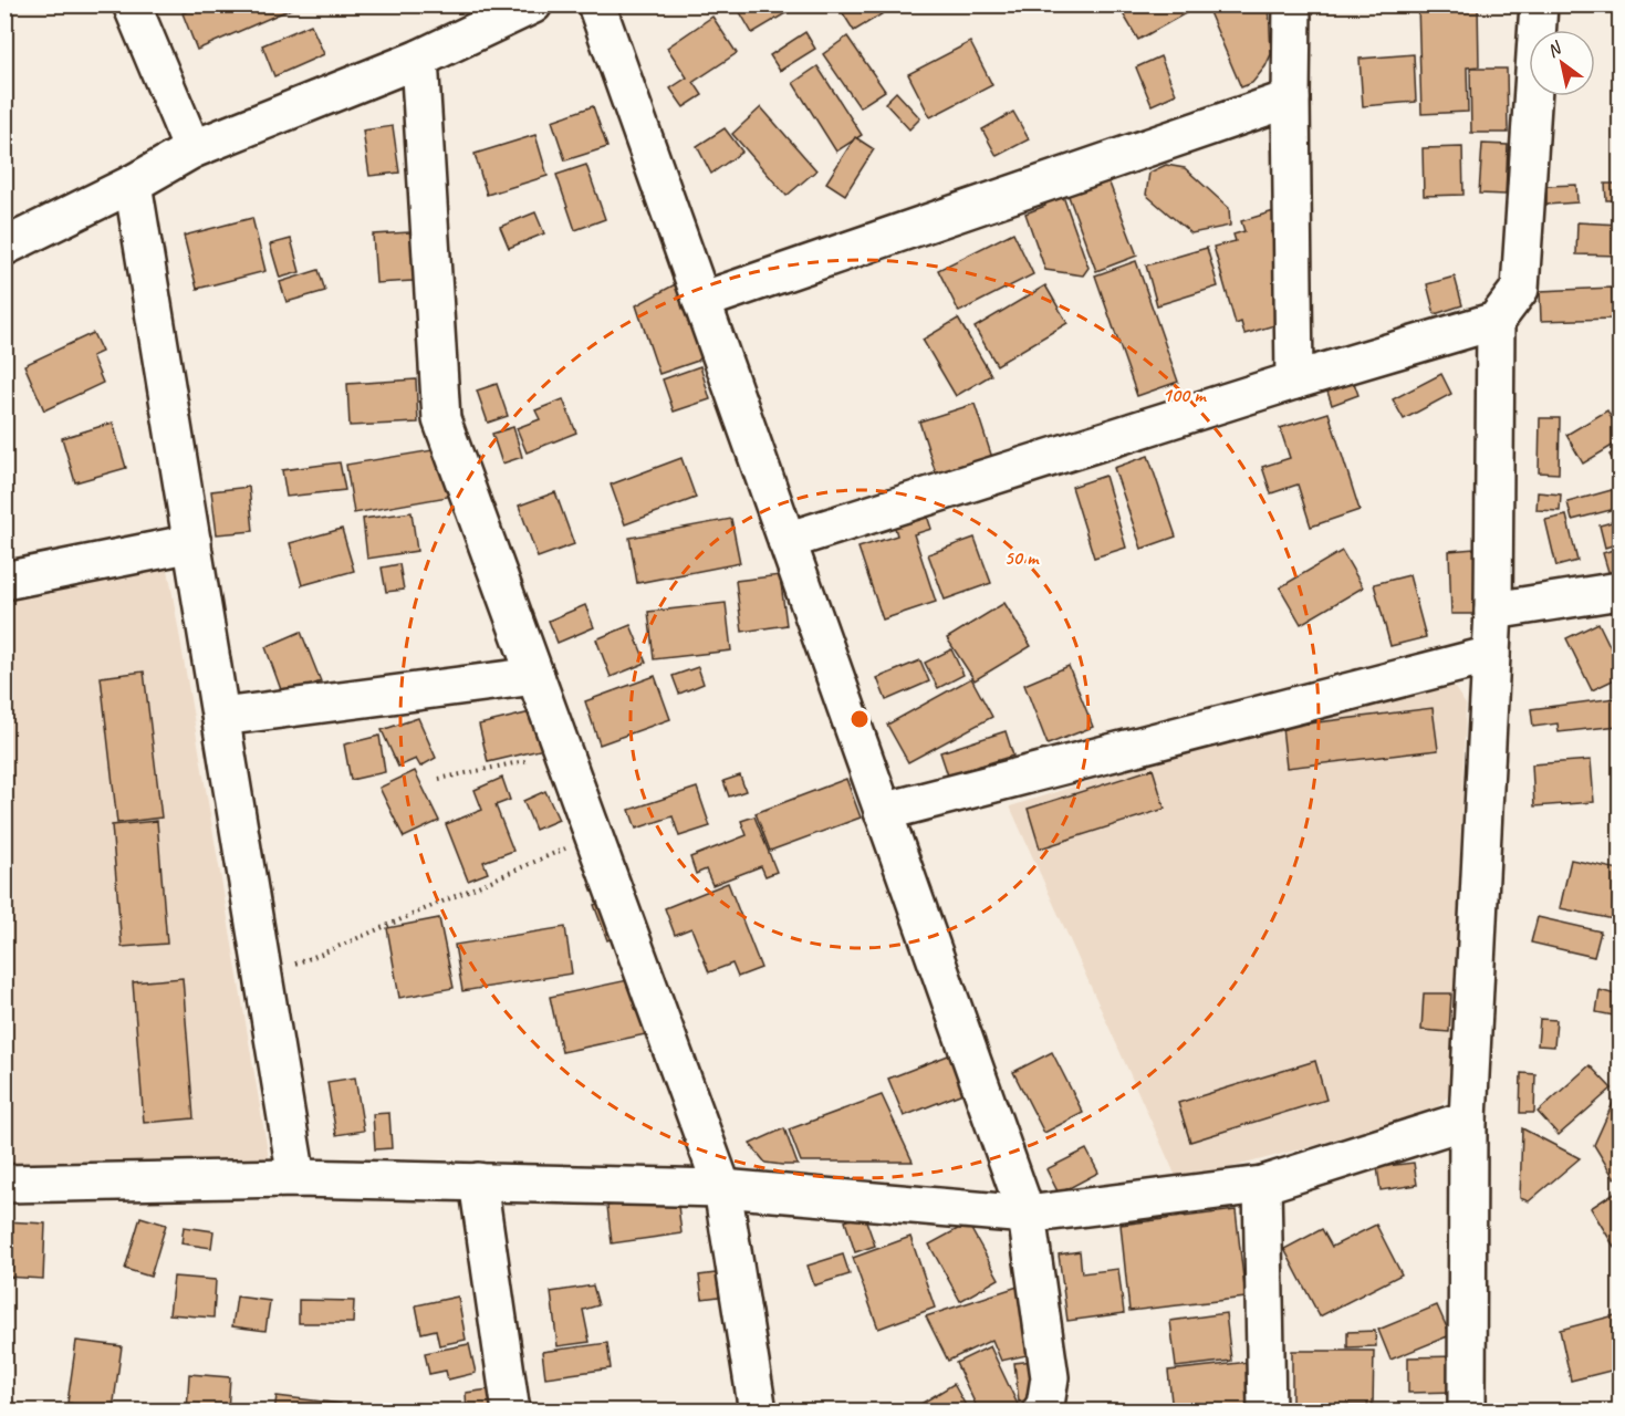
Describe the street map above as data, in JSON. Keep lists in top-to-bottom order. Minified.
{"north":"top left","rings":["100 m","50 m"]}
